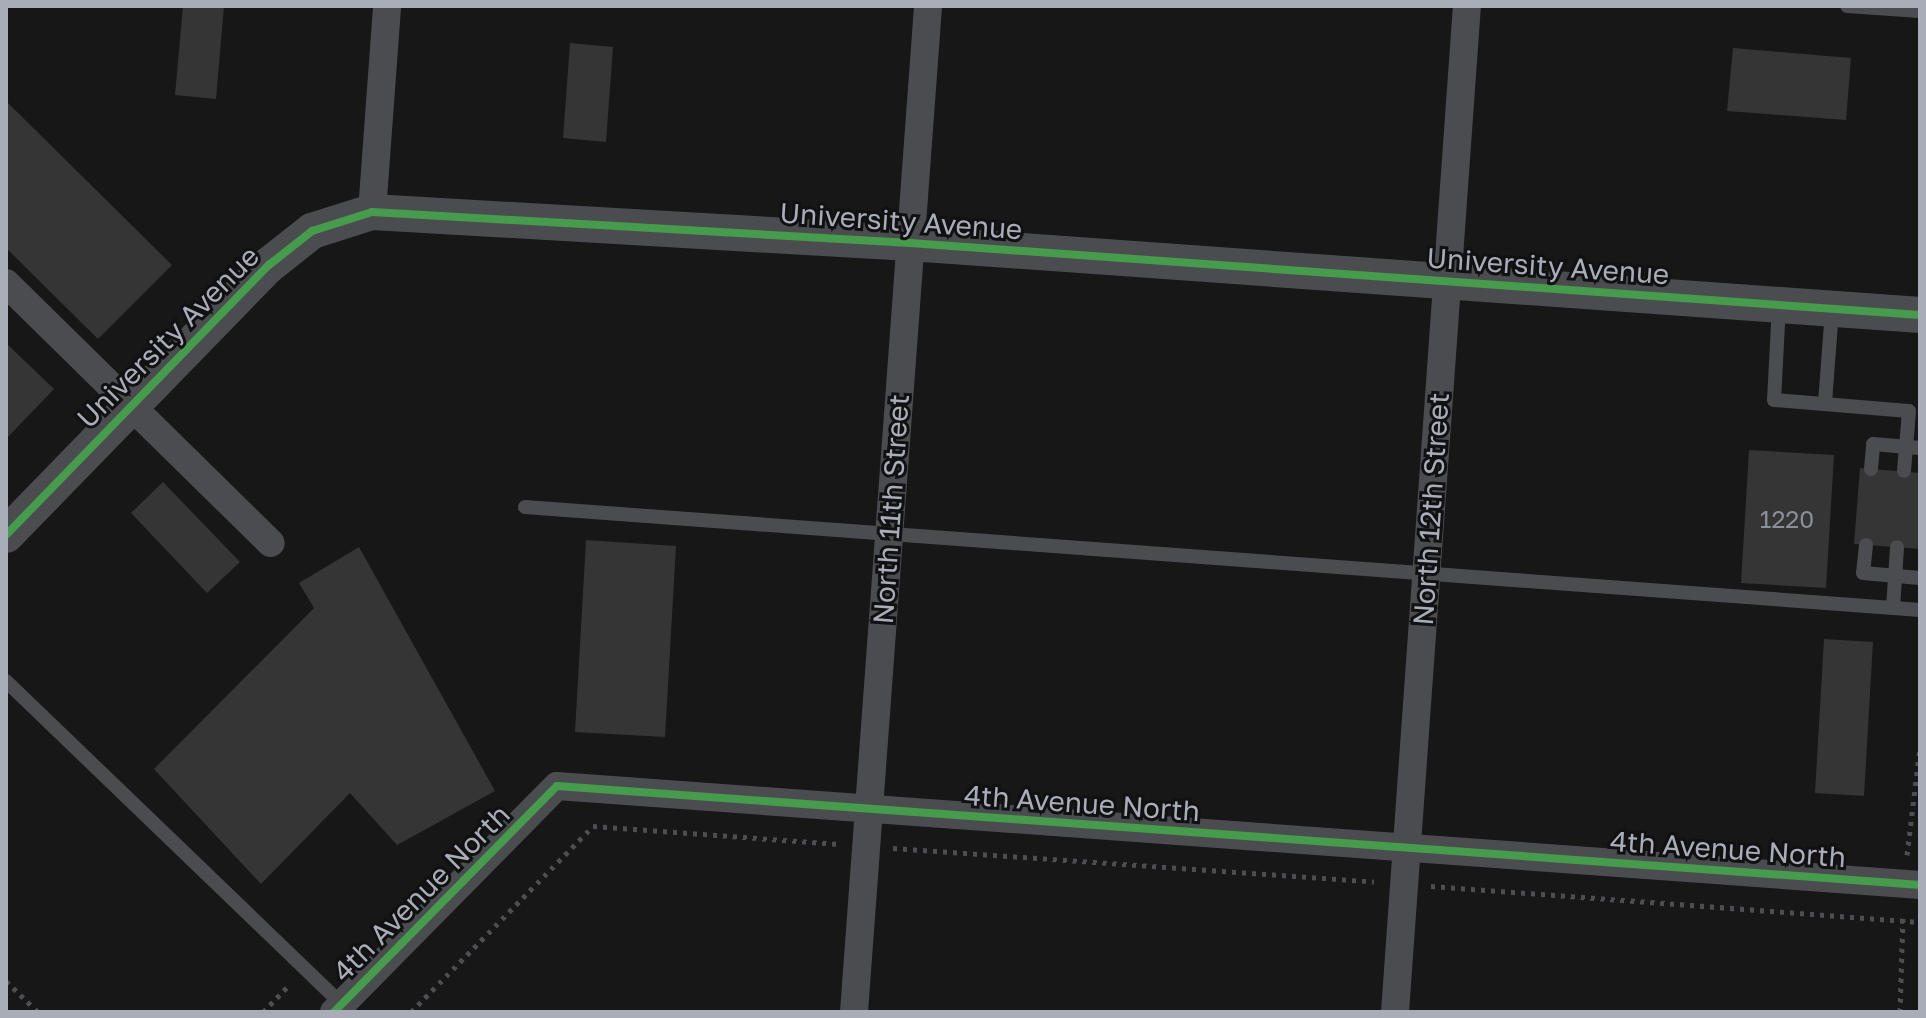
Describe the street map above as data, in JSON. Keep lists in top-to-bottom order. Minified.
{"streets":{"street":["University Avenue","North 11th Street","North 12th Street","4th Avenue North"]},"crossings":[["University Avenue","North 11th Street"],["University Avenue","North 12th Street"],["North 11th Street","4th Avenue North"],["North 12th Street","4th Avenue North"]],"house_numbers":["1220"]}
